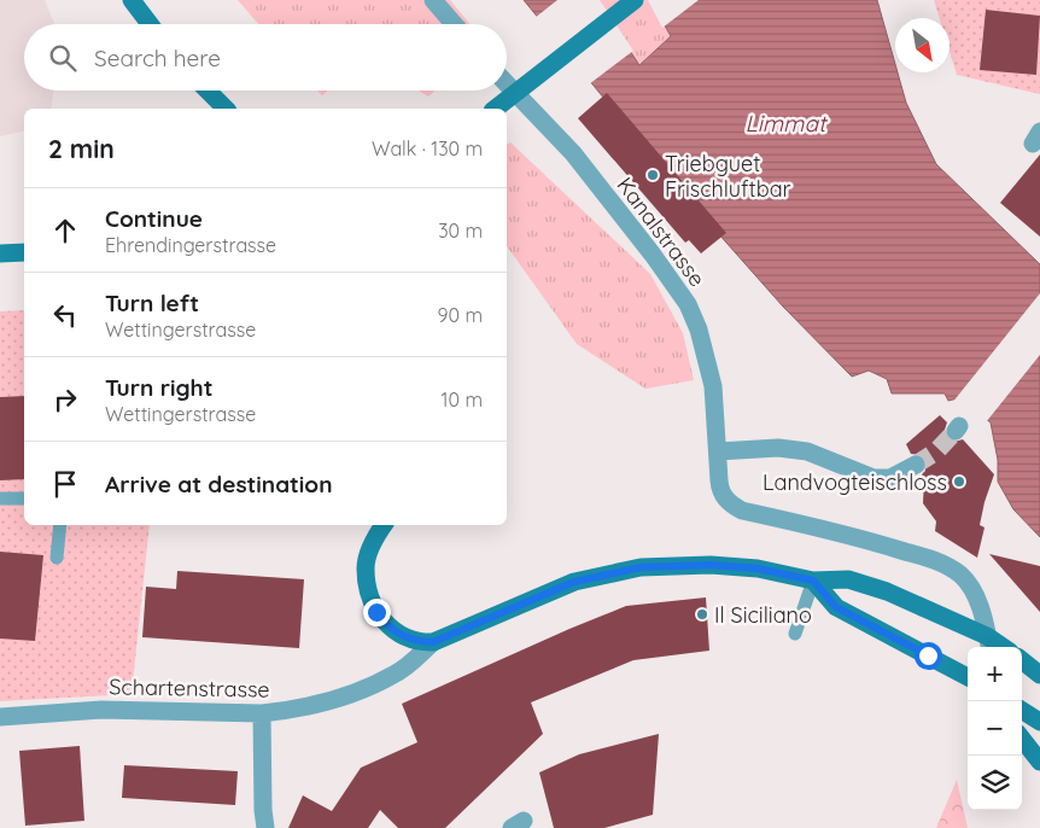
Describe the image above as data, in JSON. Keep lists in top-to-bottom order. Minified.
{"streets":{"street":["Kanalstrasse","Schartenstrasse"]},"water":["Limmat"],"places":["Triebguet Frischluftbar","Landvogteischloss","Il Siciliano"],"north":"bottom right","page":{"search":"Search here","heading":["2 min","Walk · 130 m"],"list":[["Continue","Ehrendingerstrasse","30 m"],["Turn left","Wettingerstrasse","90 m"],["Turn right","Wettingerstrasse","10 m"],"Arrive at destination"],"map_buttons":["+","−"]}}
